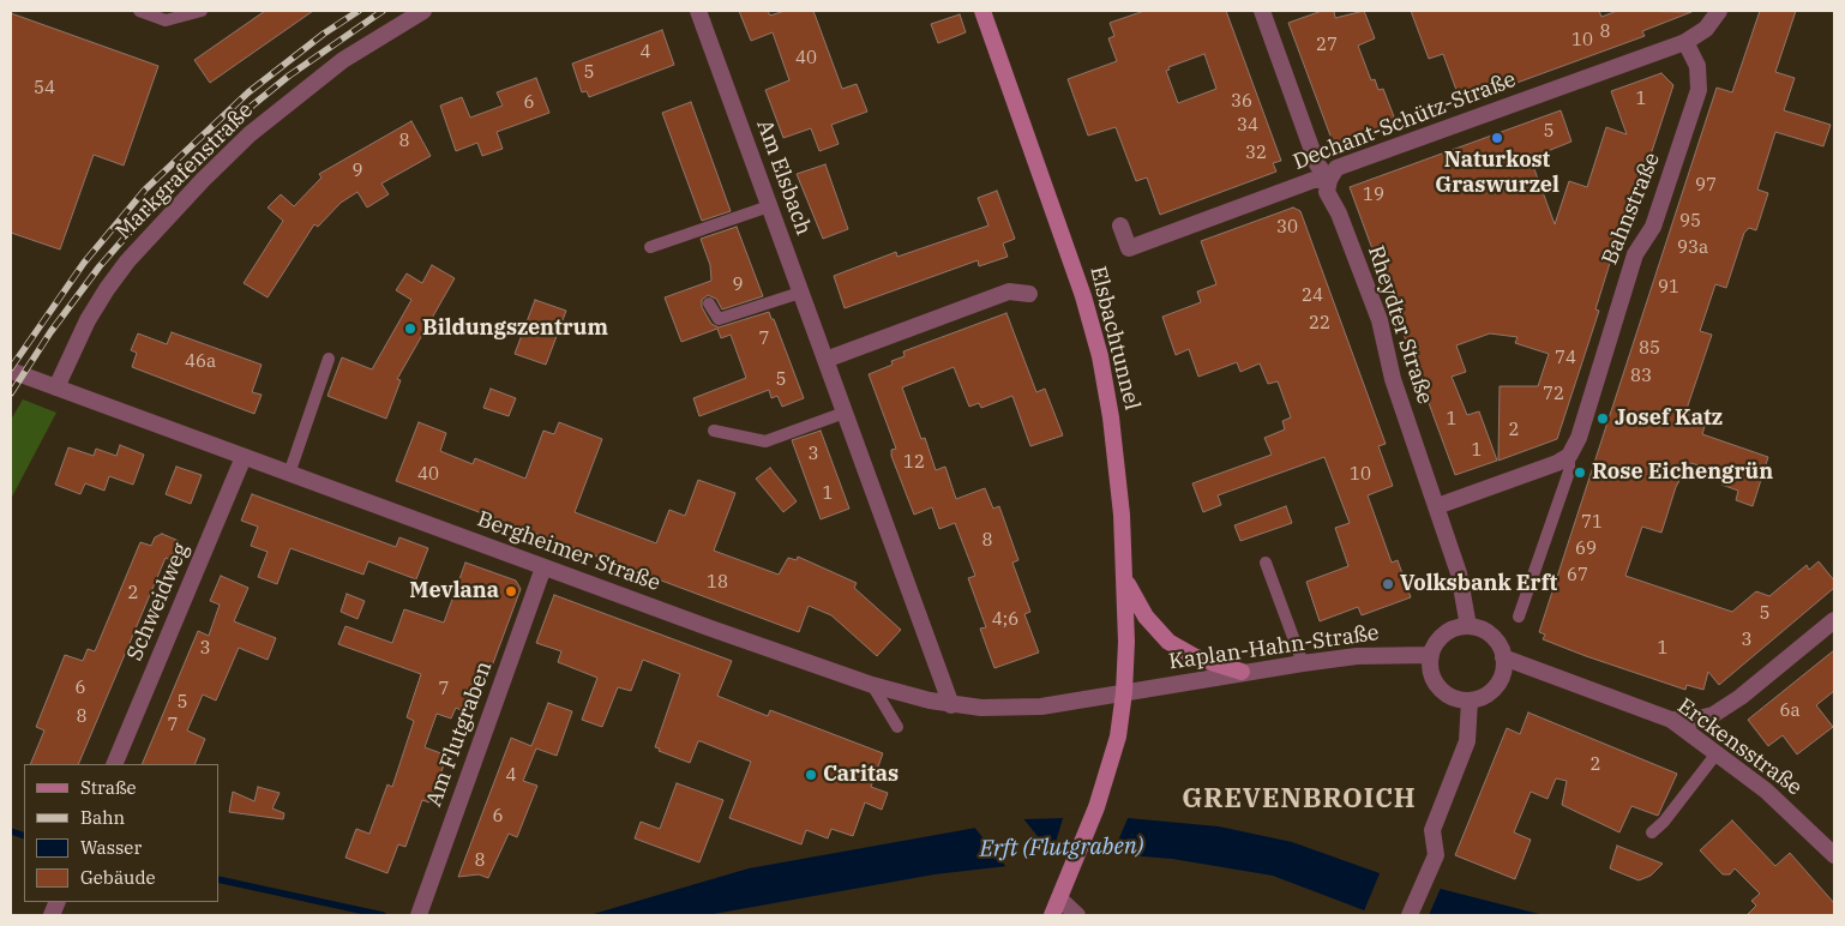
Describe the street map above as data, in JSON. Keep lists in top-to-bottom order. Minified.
{"streets":{"main road":["Elsbachtunnel"],"street":["Dechant-Schütz-Straße","Markgrafenstraße","Am Elsbach","Bahnstraße","Rheydter Straße","Bergheimer Straße","Schweidweg","Kaplan-Hahn-Straße","Am Flutgraben","Erckensstraße"]},"crossings":[["Dechant-Schütz-Straße","Bahnstraße"],["Dechant-Schütz-Straße","Rheydter Straße"],["Markgrafenstraße","Bergheimer Straße"],["Am Elsbach","Bergheimer Straße"],["Rheydter Straße","Kaplan-Hahn-Straße"],["Rheydter Straße","Erckensstraße"],["Elsbachtunnel","Bergheimer Straße"],["Elsbachtunnel","Kaplan-Hahn-Straße"],["Bergheimer Straße","Schweidweg"],["Bergheimer Straße","Kaplan-Hahn-Straße"],["Bergheimer Straße","Am Flutgraben"],["Kaplan-Hahn-Straße","Erckensstraße"]],"districts":["GREVENBROICH"],"water":["Erft (Flutgraben)"],"places":["Naturkost Graswurzel","Bildungszentrum","Josef Katz","Rose Eichengrün","Volksbank Erft","Mevlana","Caritas"],"house_numbers":["8","10","27","4","40","5","54","1","36","6","34","5","8","32","9","97","19","95","30","93a","9","91","24","22","7","85","74","46a","83","5","72","1","2","1","3","12","40","10","1","71","8","69","67","18","2","5","4;6","3","3","1","6","7","5","6a","8","7","2","4","6","8"],"legend":["Straße","Bahn","Wasser","Gebäude"]}
